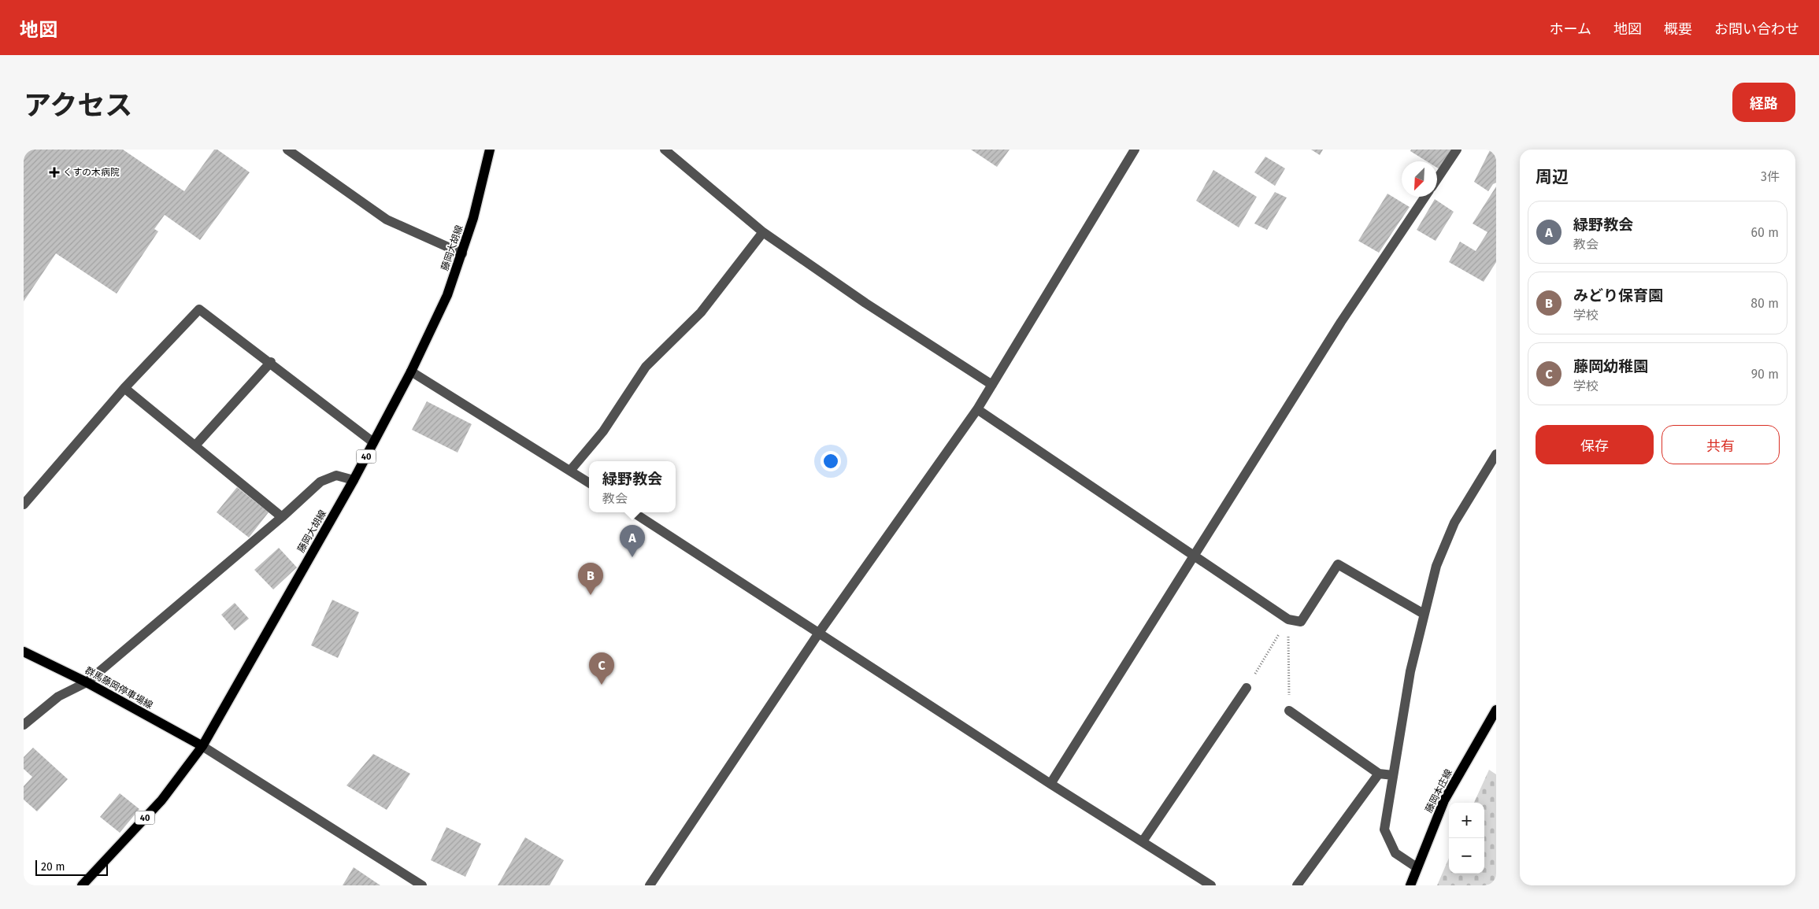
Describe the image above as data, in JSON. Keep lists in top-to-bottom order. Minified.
{"streets":{"main road":["藤岡大胡線","40","群馬藤岡停車場線","藤岡本庄線"]},"crossings":[["藤岡大胡線","群馬藤岡停車場線"]],"places":{"health":["くすの木病院"]},"scale_bar":"20 m","north":"bottom left","page":{"header":"地図","nav":["ホーム","地図","概要","お問い合わせ"],"title":"アクセス","buttons":["経路",["保存","共有"]],"heading":["周辺","3件"],"list":[{"mark":"A","name":"緑野教会","note":"教会","value":"60 m"},{"mark":"B","name":"みどり保育園","note":"学校","value":"80 m"},{"mark":"C","name":"藤岡幼稚園","note":"学校","value":"90 m"}],"popup":["緑野教会","教会"],"pins":["A","B","C"],"map_buttons":["+","−"],"scale":"20 m"}}
